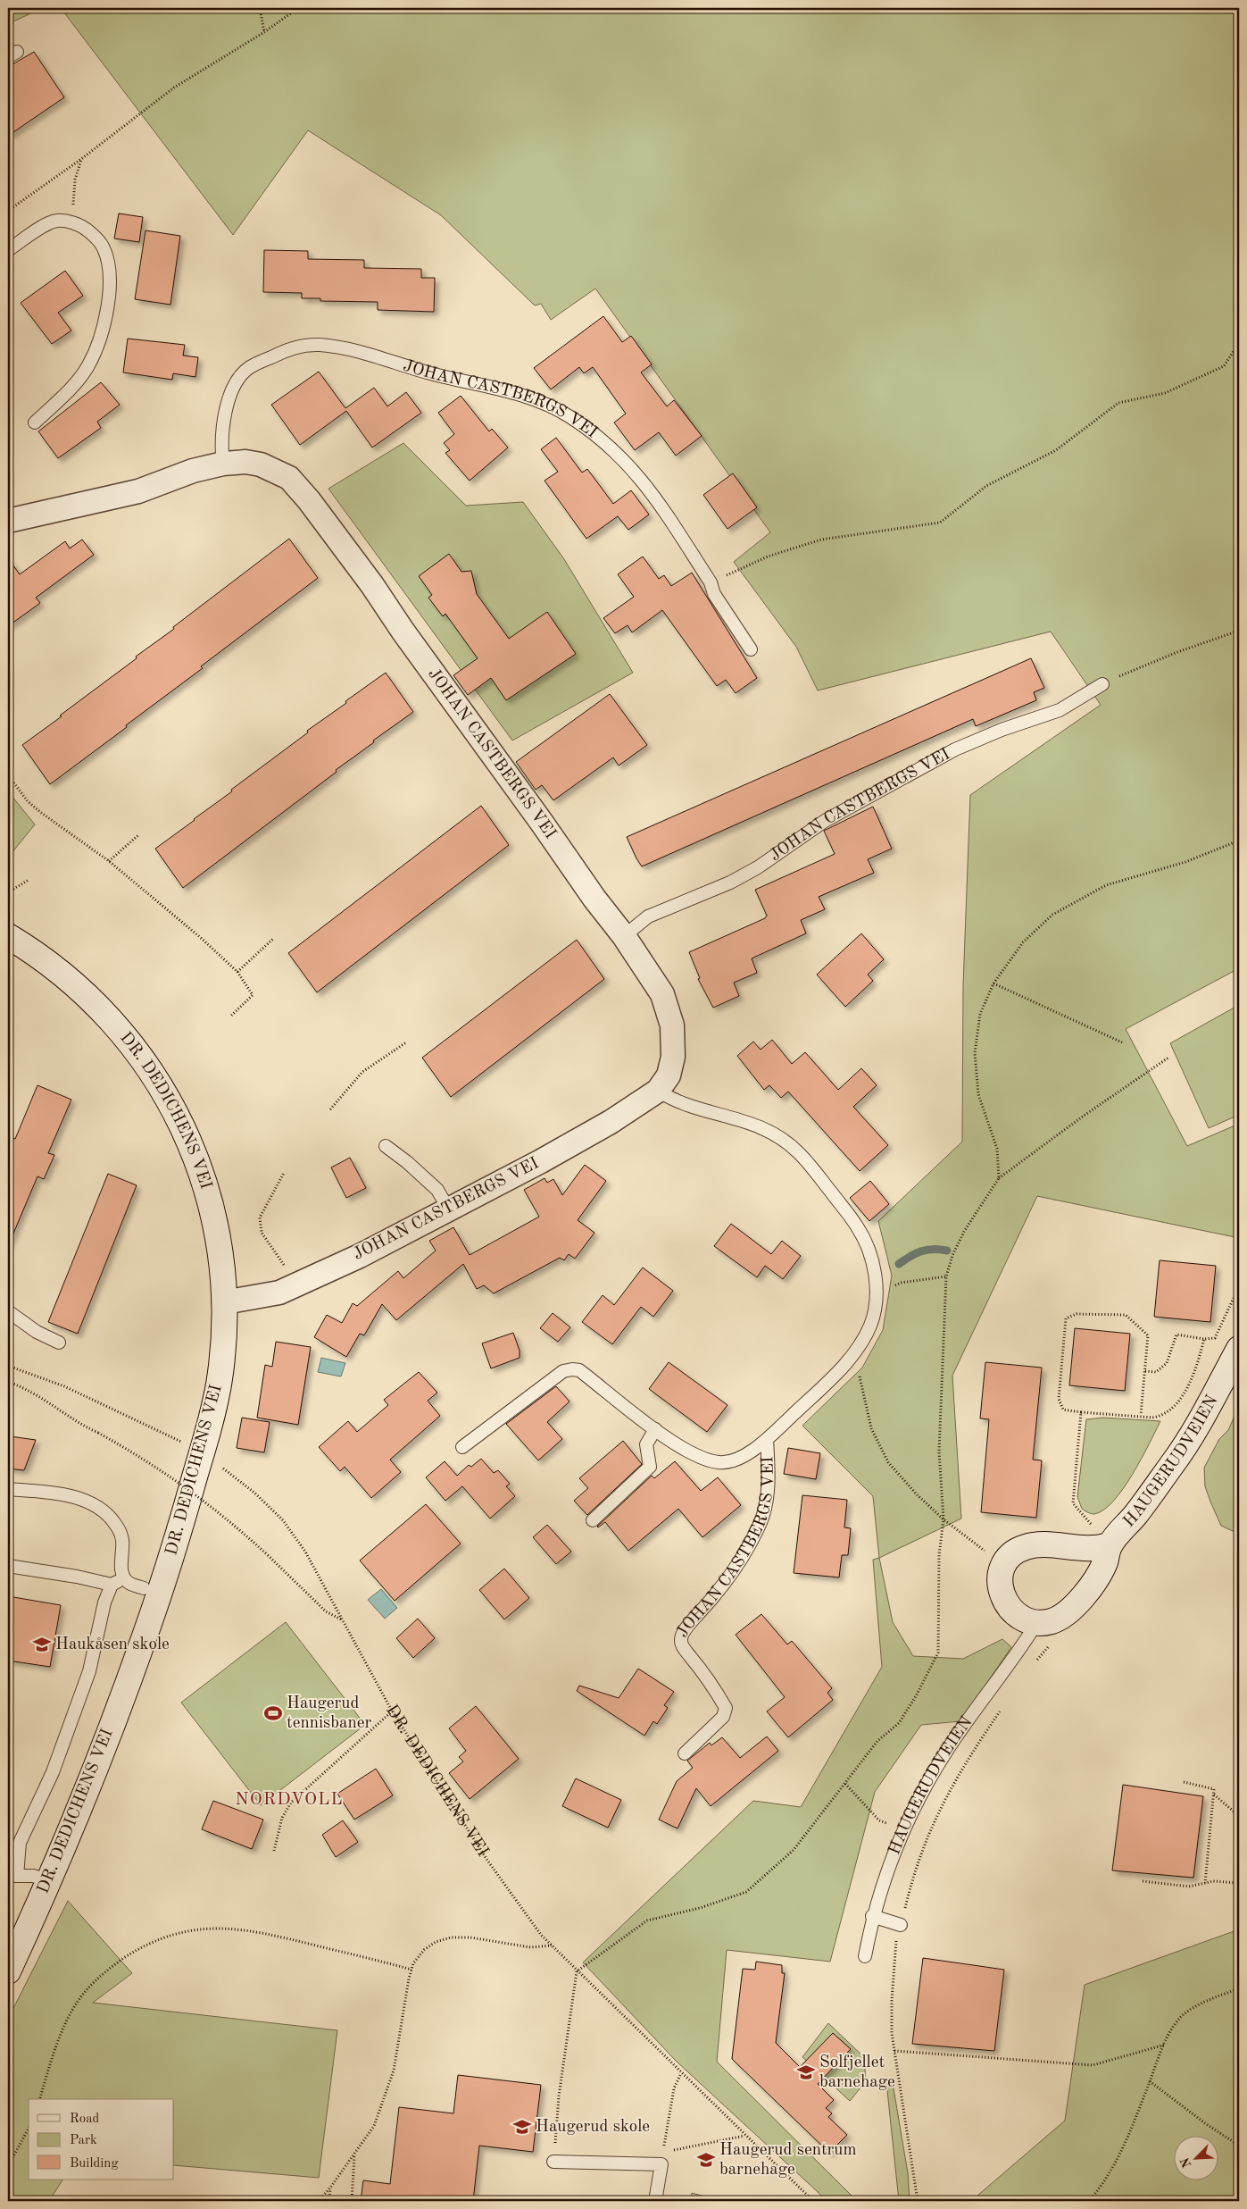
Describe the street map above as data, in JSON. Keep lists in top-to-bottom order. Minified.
{"streets":{"street":["JOHAN CASTBERGS VEI","DR. DEDICHENS VEI","HAUGERUDVEIEN"]},"crossings":[["JOHAN CASTBERGS VEI","DR. DEDICHENS VEI"]],"districts":["NORDVOLL"],"places":{"school or university":["Haukåsen skole","Solfjellet barnehage","Haugerud skole","Haugerud sentrum barnehage"],"sports":["Haugerud tennisbaner"]},"legend":["Road","Park","Building"],"north":"bottom left"}
